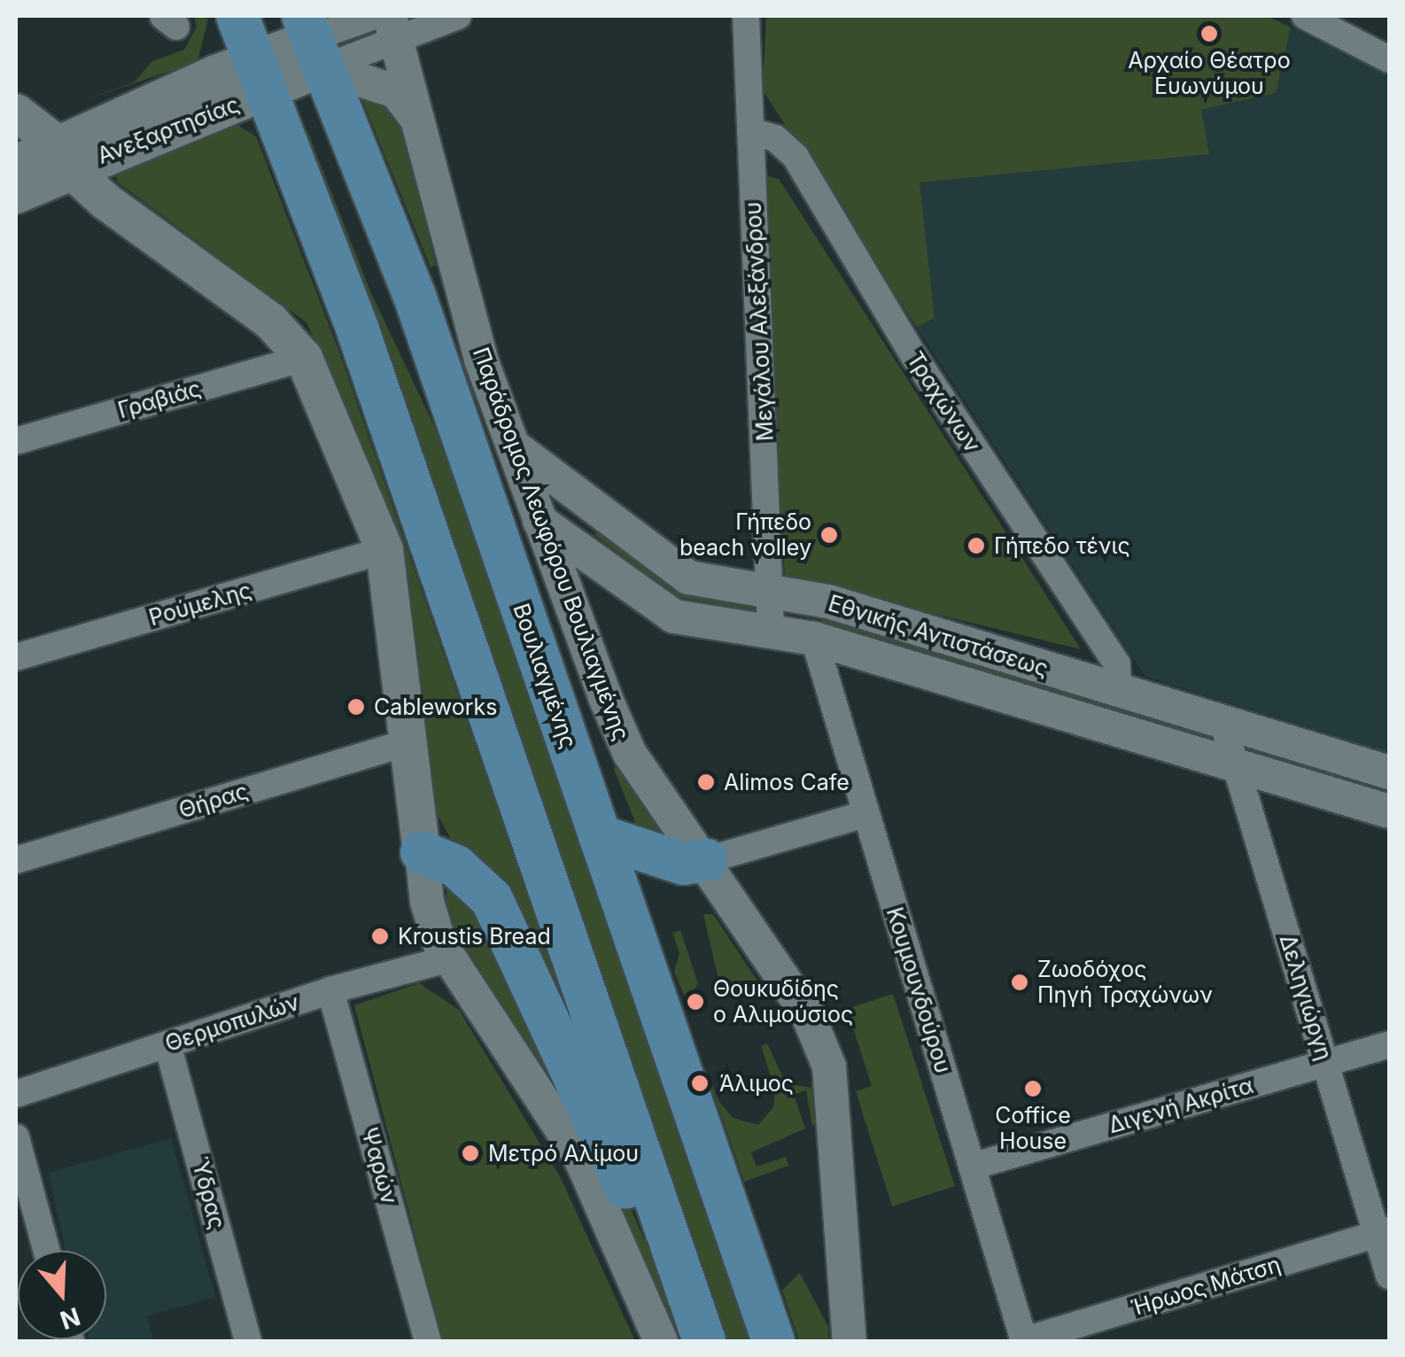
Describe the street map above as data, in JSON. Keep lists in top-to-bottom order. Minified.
{"streets":{"main road":["Ανεξαρτησίας","Βουλιαγμένης"],"street":["Μεγάλου Αλεξάνδρου","Γραβιάς","Τραχώνων","Παράδρομος Λεωφόρου Βουλιαγμένης","Ρούμελης","Εθνικής Αντιστάσεως","Θήρας","Κουμουνδούρου","Δεληγιώργη","Θερμοπυλών","Διγενή Ακρίτα","Ψαρών","Ύδρας","Ήρωος Μάτση"]},"crossings":[["Ανεξαρτησίας","Βουλιαγμένης"],["Μεγάλου Αλεξάνδρου","Τραχώνων"],["Μεγάλου Αλεξάνδρου","Εθνικής Αντιστάσεως"],["Τραχώνων","Εθνικής Αντιστάσεως"],["Παράδρομος Λεωφόρου Βουλιαγμένης","Εθνικής Αντιστάσεως"],["Εθνικής Αντιστάσεως","Κουμουνδούρου"],["Εθνικής Αντιστάσεως","Δεληγιώργη"],["Κουμουνδούρου","Διγενή Ακρίτα"],["Κουμουνδούρου","Ήρωος Μάτση"],["Δεληγιώργη","Διγενή Ακρίτα"],["Δεληγιώργη","Ήρωος Μάτση"],["Θερμοπυλών","Ψαρών"],["Θερμοπυλών","Ύδρας"]],"places":["Αρχαίο Θέατρο Ευωνύμου","Γήπεδο beach volley","Γήπεδο τένις","Cableworks","Alimos Cafe","Kroustis Bread","Ζωοδόχος Πηγή Τραχώνων","Θουκυδίδης ο Αλιμούσιος","Άλιμος","Coffice House","Μετρό Αλίμου"],"north":"bottom"}
